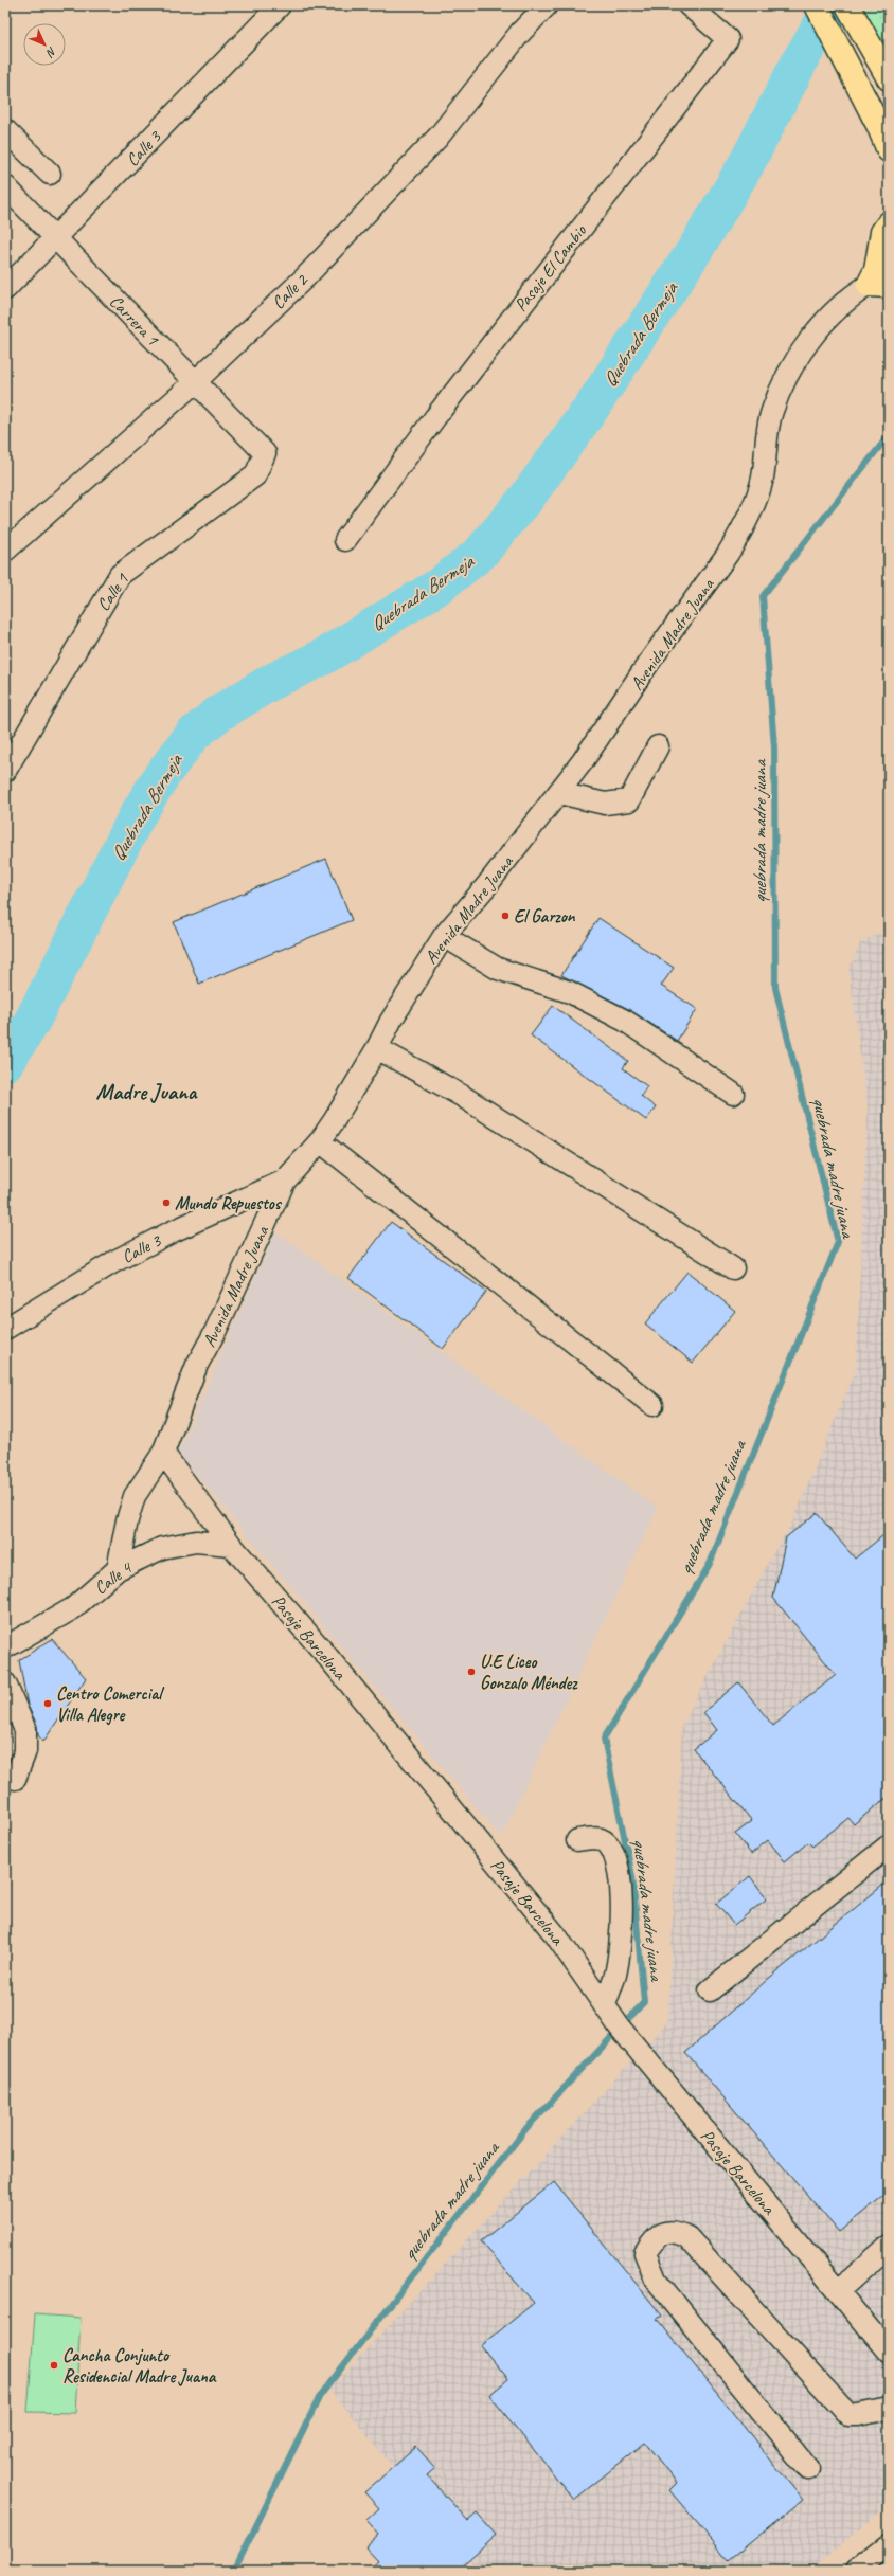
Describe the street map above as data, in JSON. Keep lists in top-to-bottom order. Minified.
{"streets":{"street":["Calle 3","Pasaje El Cambio","Calle 2","Carrera 1","Calle 1","Avenida Madre Juana","Calle 4","Pasaje Barcelona"]},"crossings":[["Calle 3","Carrera 1"],["Calle 3","Avenida Madre Juana"],["Calle 2","Carrera 1"],["Carrera 1","Calle 1"],["Avenida Madre Juana","Calle 4"],["Avenida Madre Juana","Pasaje Barcelona"],["Calle 4","Pasaje Barcelona"]],"districts":["Madre Juana"],"water":["Quebrada Bermeja","quebrada madre juana"],"places":["El Garzon","Mundo Repuestos","U.E Liceo Gonzalo Méndez","Centro Comercial Villa Alegre","Cancha Conjunto Residencial Madre Juana"],"north":"bottom right"}
